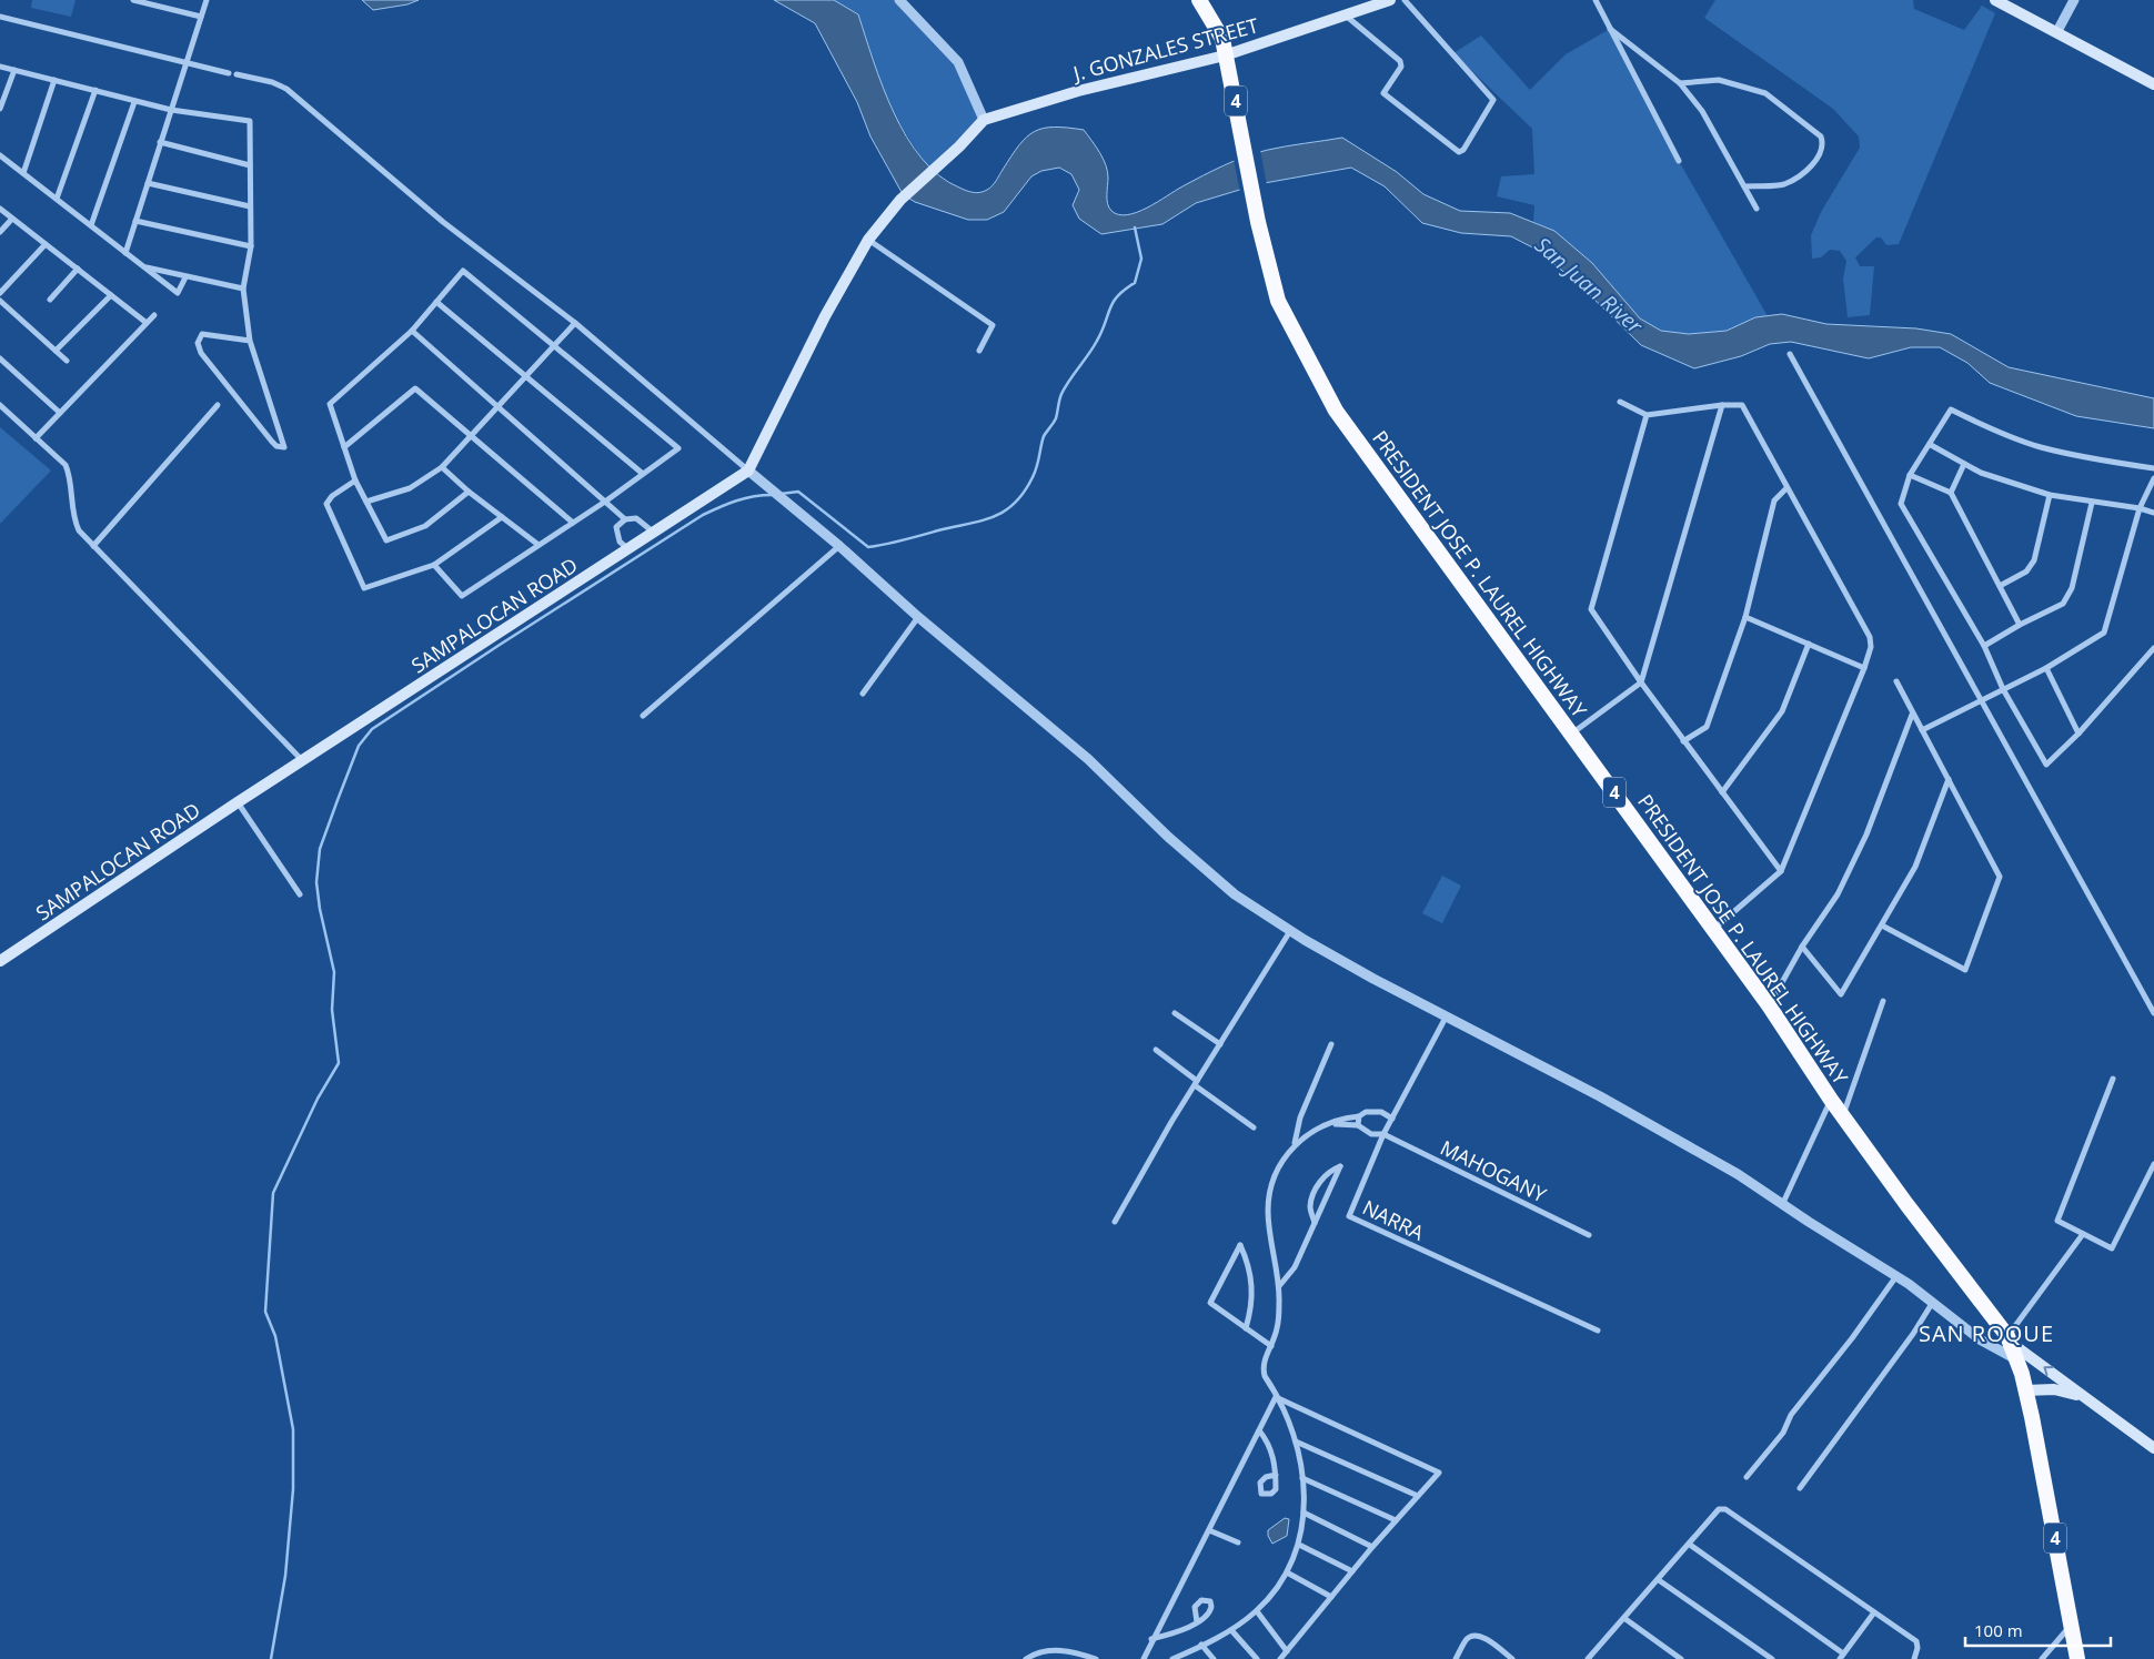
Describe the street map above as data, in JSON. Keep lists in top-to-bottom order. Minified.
{"streets":{"highway":["4","PRESIDENT JOSE P. LAUREL HIGHWAY"],"main road":["J. GONZALES STREET","SAMPALOCAN ROAD"],"street":["MAHOGANY","NARRA"]},"crossings":[["J. GONZALES STREET","PRESIDENT JOSE P. LAUREL HIGHWAY"],["J. GONZALES STREET","SAMPALOCAN ROAD"],["4","PRESIDENT JOSE P. LAUREL HIGHWAY"],["MAHOGANY","NARRA"]],"districts":["SAN ROQUE"],"water":["San Juan River"],"scale_bar":"100 m"}
